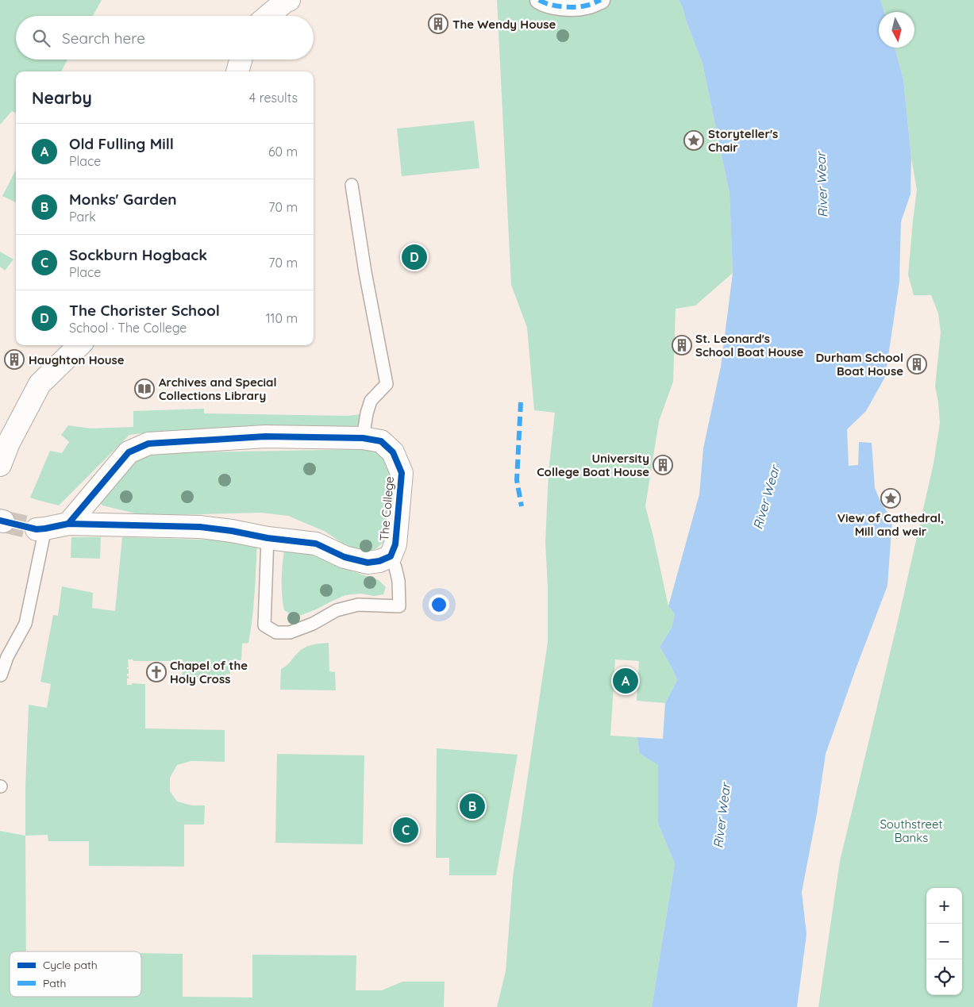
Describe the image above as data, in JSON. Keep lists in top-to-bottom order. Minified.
{"streets":{"street":["The College"]},"water":["River Wear"],"parks":["Southstreet Banks"],"places":{"building":["The Wendy House","St. Leonard's School Boat House","Haughton House","Durham School Boat House","University College Boat House"],"place":["Storyteller's Chair","View of Cathedral, Mill and weir"],"library":["Archives and Special Collections Library"],"church":["Chapel of the Holy Cross"]},"legend":["Cycle path","Path"],"north":"bottom","page":{"search":"Search here","heading":["Nearby","4 results"],"list":[{"mark":"A","name":"Old Fulling Mill","note":"Place","value":"60 m"},{"mark":"B","name":"Monks' Garden","note":"Park","value":"70 m"},{"mark":"C","name":"Sockburn Hogback","note":"Place","value":"70 m"},{"mark":"D","name":"The Chorister School","note":"School · The College","value":"110 m"}],"pins":["D","A","B","C"],"map_buttons":["+","−"]}}
